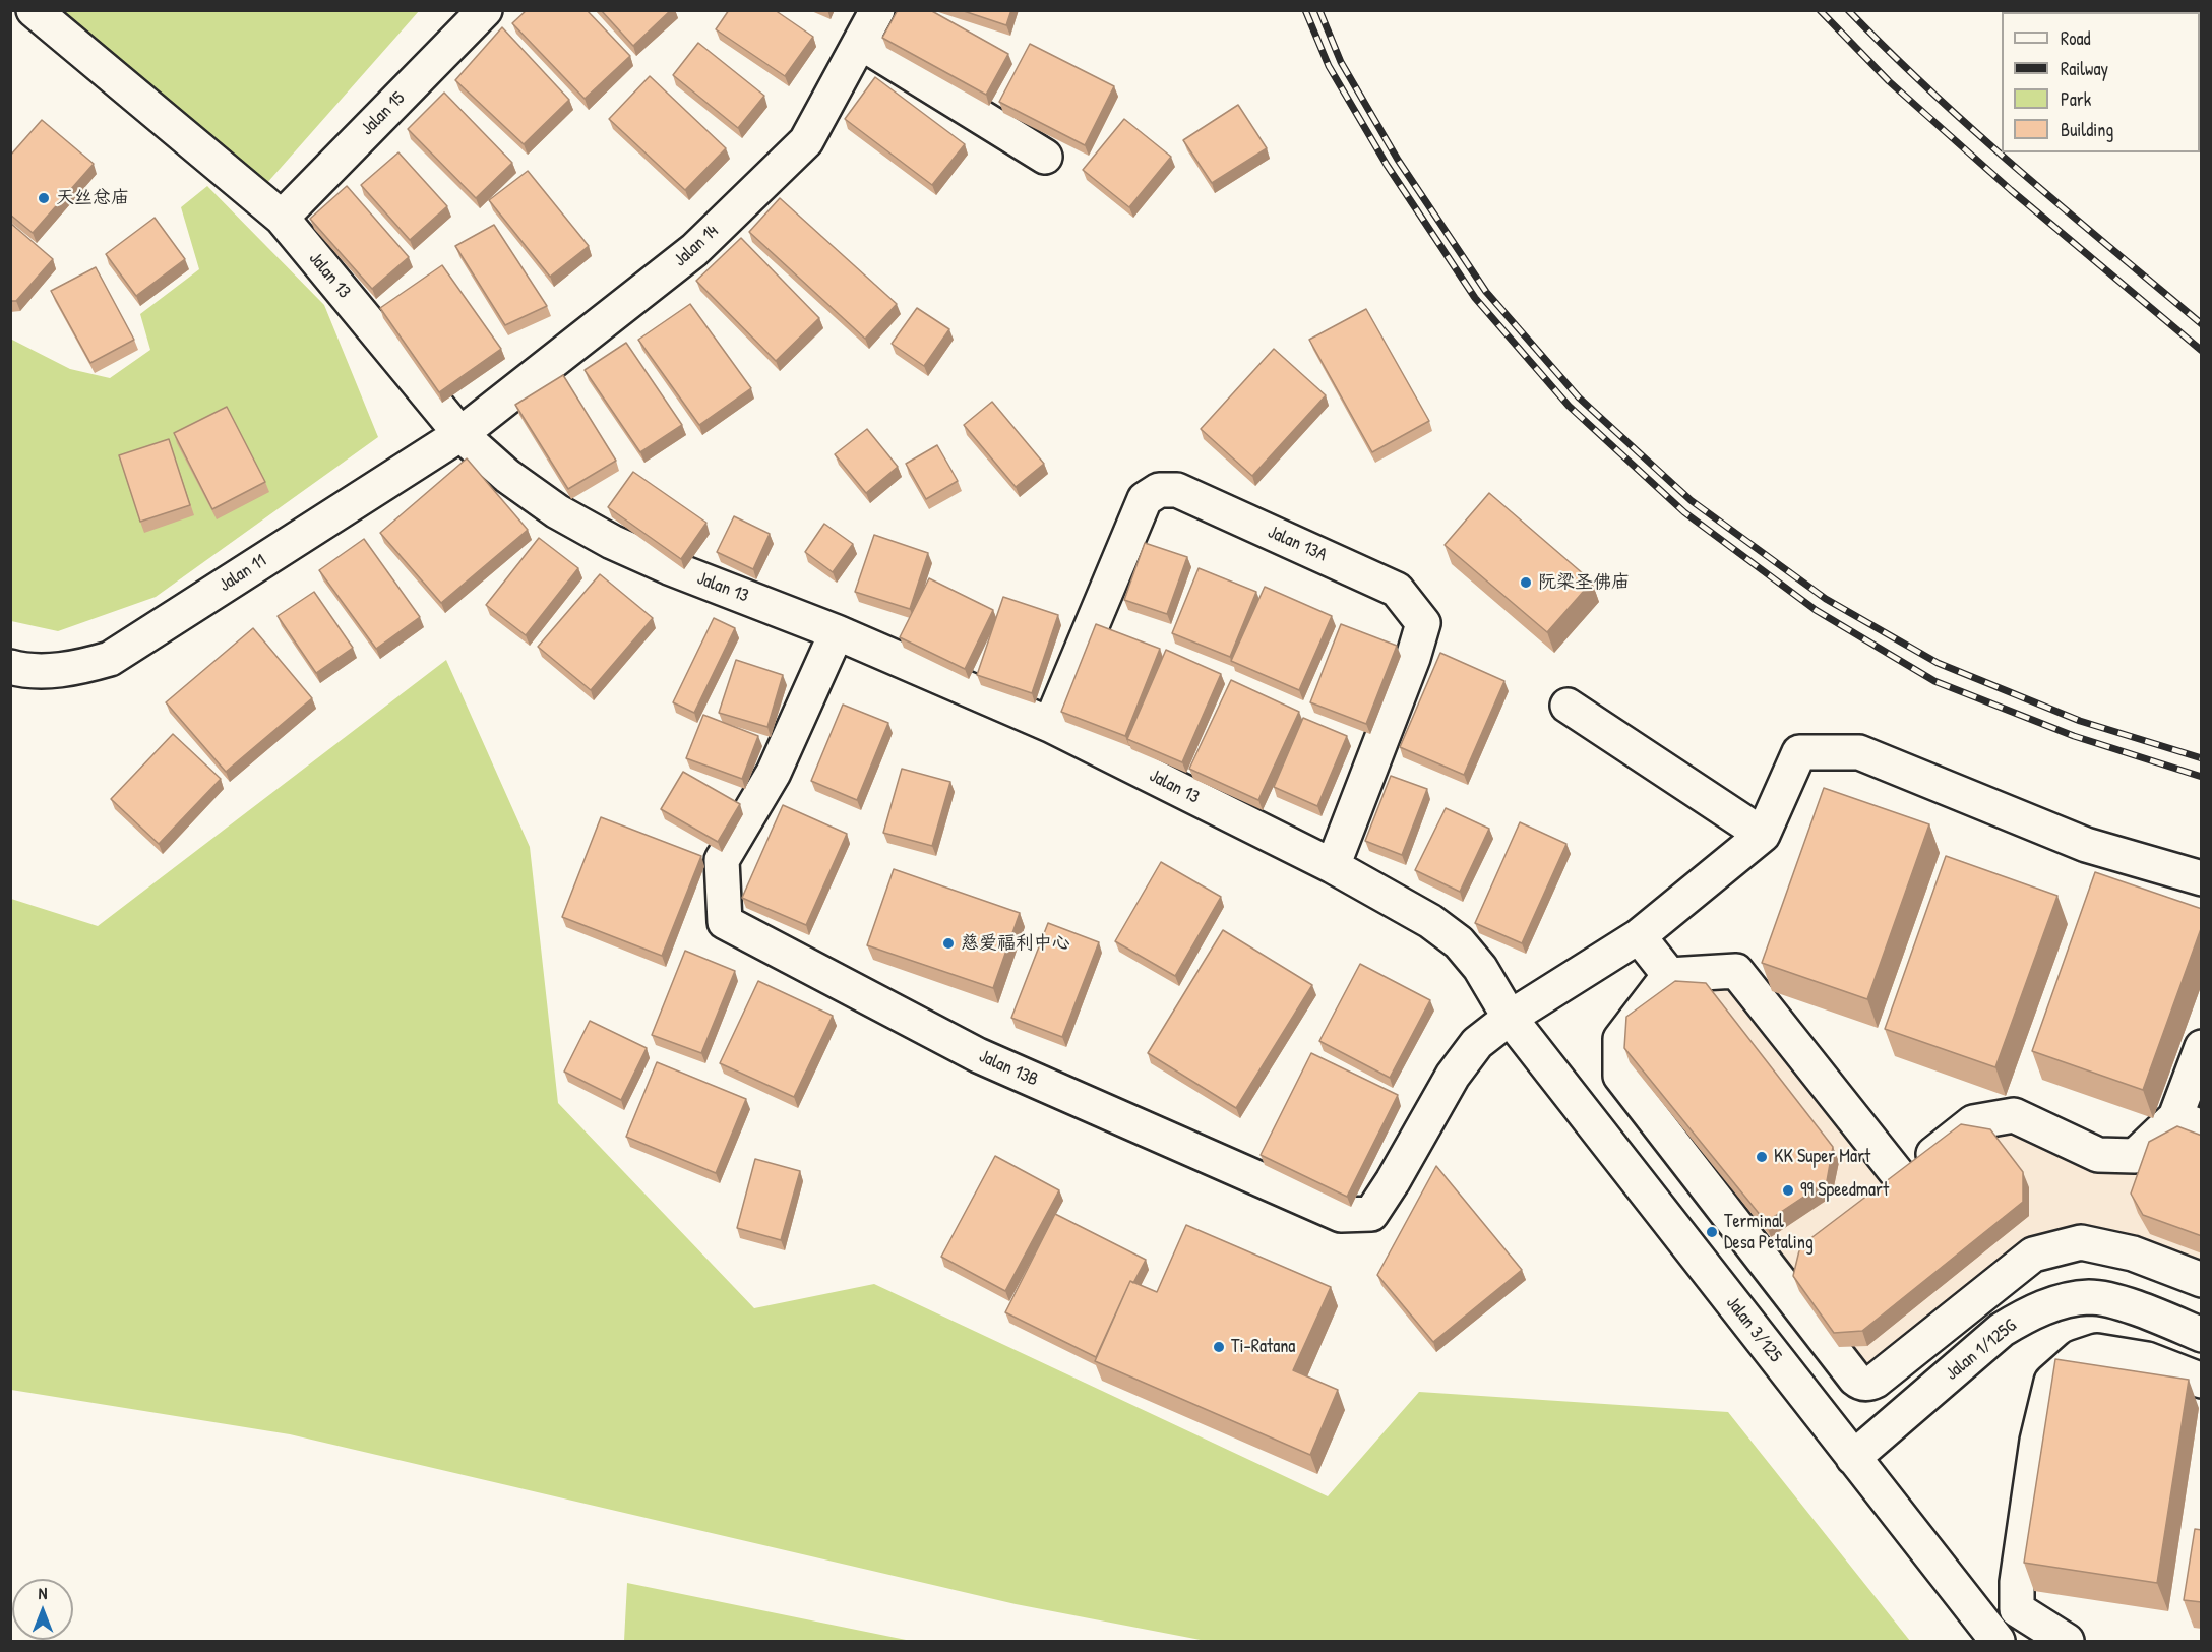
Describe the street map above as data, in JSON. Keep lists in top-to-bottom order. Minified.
{"streets":{"street":["Jalan 15","Jalan 14","Jalan 13","Jalan 13A","Jalan 11","Jalan 13B","Jalan 3/125","Jalan 1/125G"]},"crossings":[["Jalan 15","Jalan 13"],["Jalan 14","Jalan 13"],["Jalan 14","Jalan 11"],["Jalan 13","Jalan 13A"],["Jalan 13","Jalan 11"],["Jalan 13","Jalan 13B"],["Jalan 13","Jalan 3/125"],["Jalan 13B","Jalan 3/125"],["Jalan 3/125","Jalan 1/125G"]],"places":["天丝总庙","阮梁圣佛庙","慈爱福利中心","KK Super Mart","99 Speedmart","Terminal Desa Petaling","Ti-Ratana"],"legend":["Road","Railway","Park","Building"],"north":"top"}
